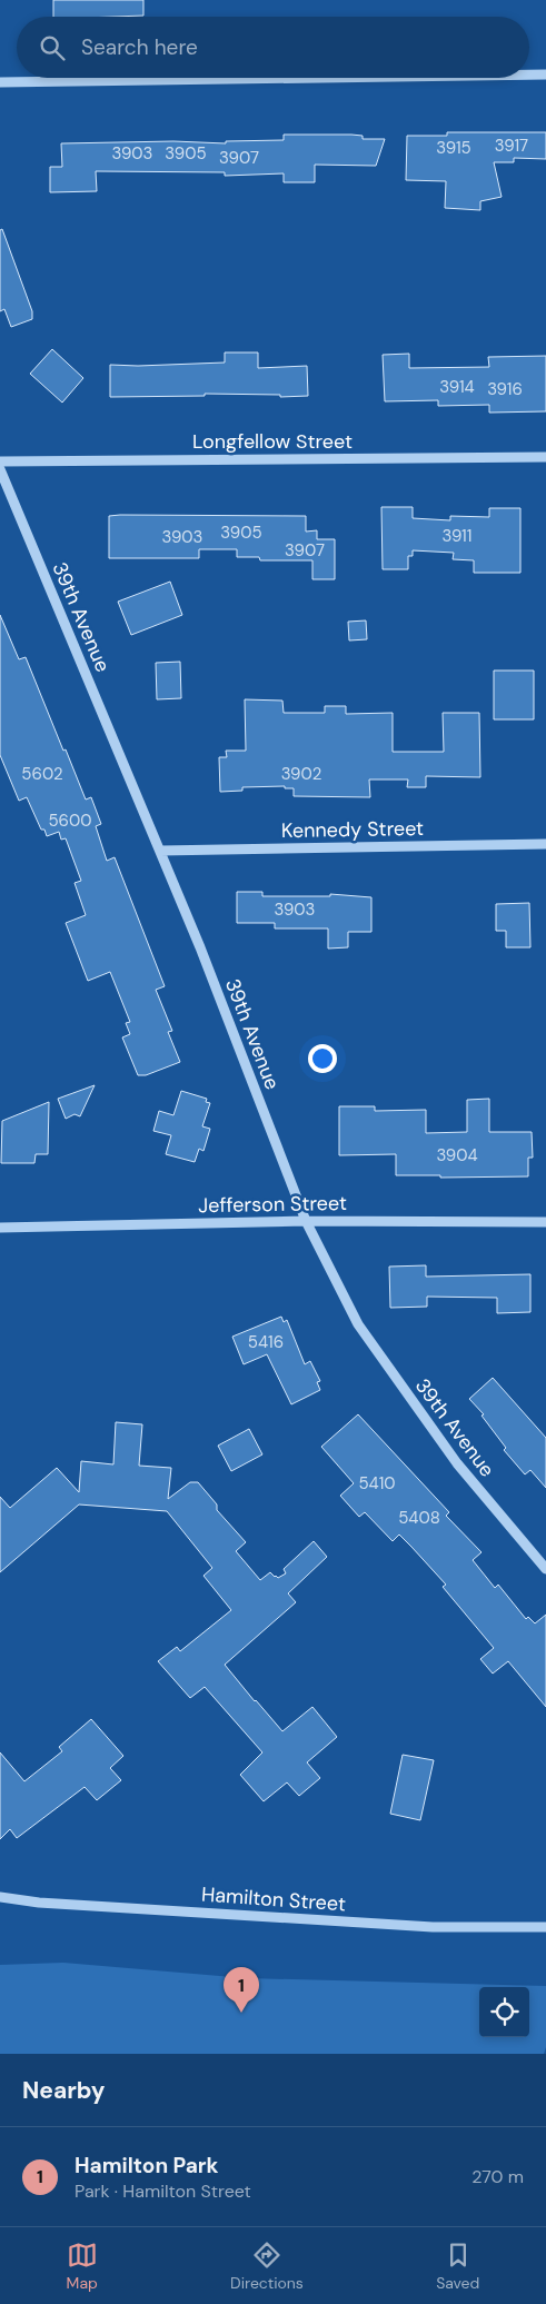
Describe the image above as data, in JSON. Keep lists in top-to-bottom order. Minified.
{"streets":{"street":["Longfellow Street","39th Avenue","Kennedy Street","Jefferson Street","Hamilton Street"]},"crossings":[["39th Avenue","Kennedy Street"],["39th Avenue","Jefferson Street"]],"house_numbers":["3917","3915","3903","3905","3907","3914","3916","3905","3911","3903","3907","5602","3902","5600","3903","3904","5416","5410","5408"],"page":{"search":"Search here","pins":"1","heading":"Nearby","list":[{"mark":"1","name":"Hamilton Park","note":"Park · Hamilton Street","value":"270 m"}],"nav":["Map","Directions","Saved"]}}
